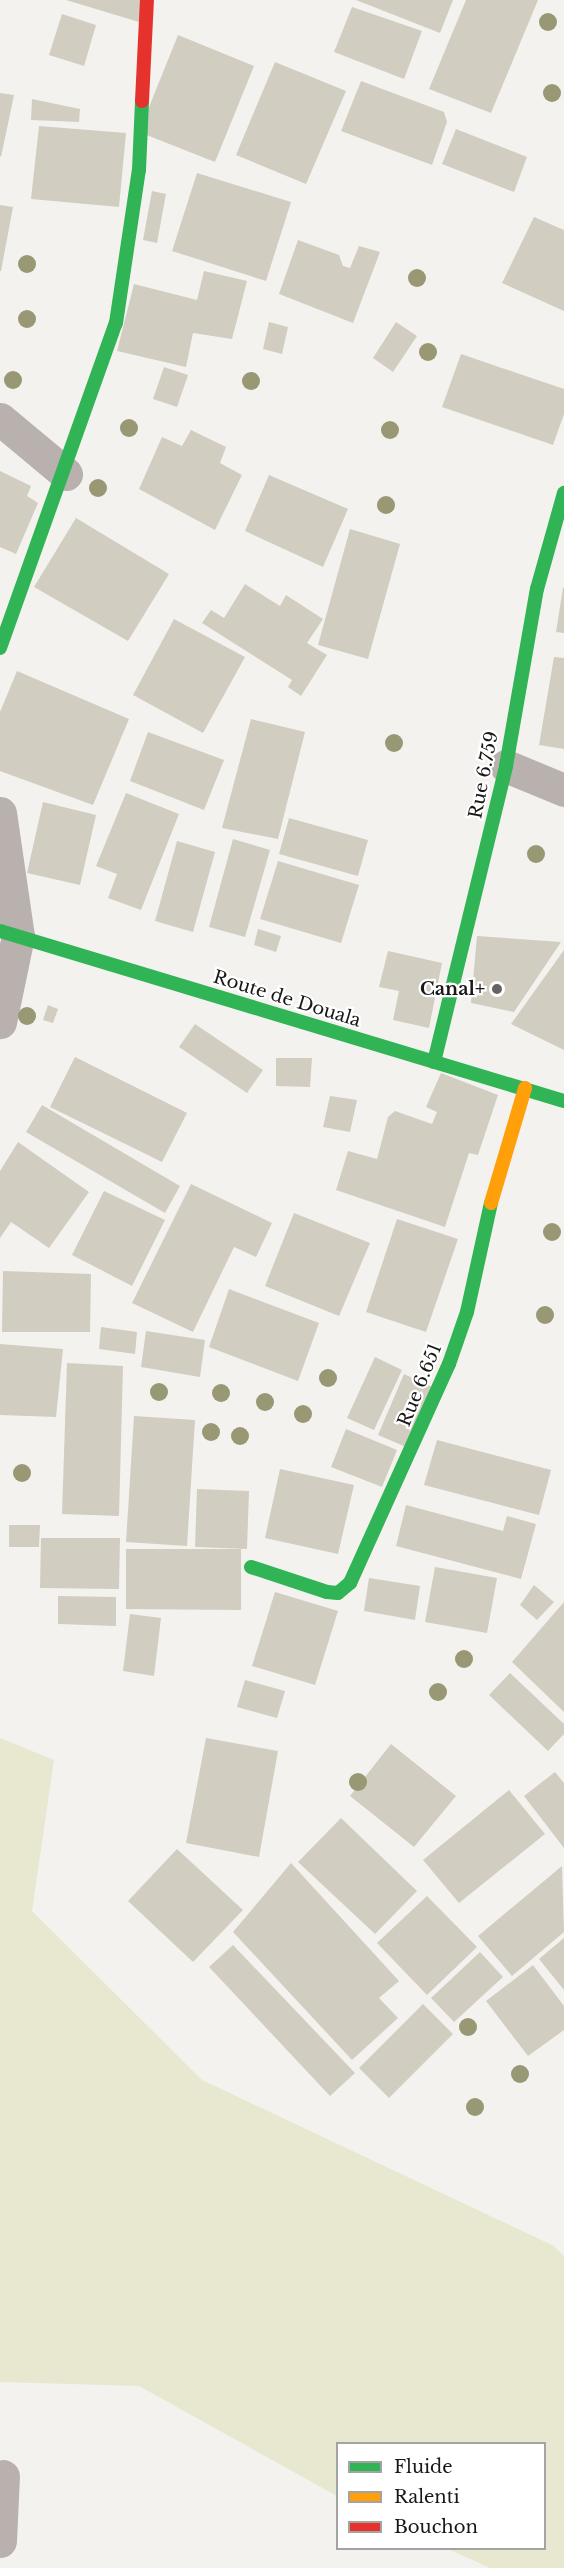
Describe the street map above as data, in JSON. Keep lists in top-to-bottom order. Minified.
{"streets":{"main road":["Rue 6.759","Route de Douala","Rue 6.651"]},"crossings":[["Rue 6.759","Route de Douala"],["Route de Douala","Rue 6.651"]],"places":["Canal+"],"legend":["Fluide","Ralenti","Bouchon"]}
